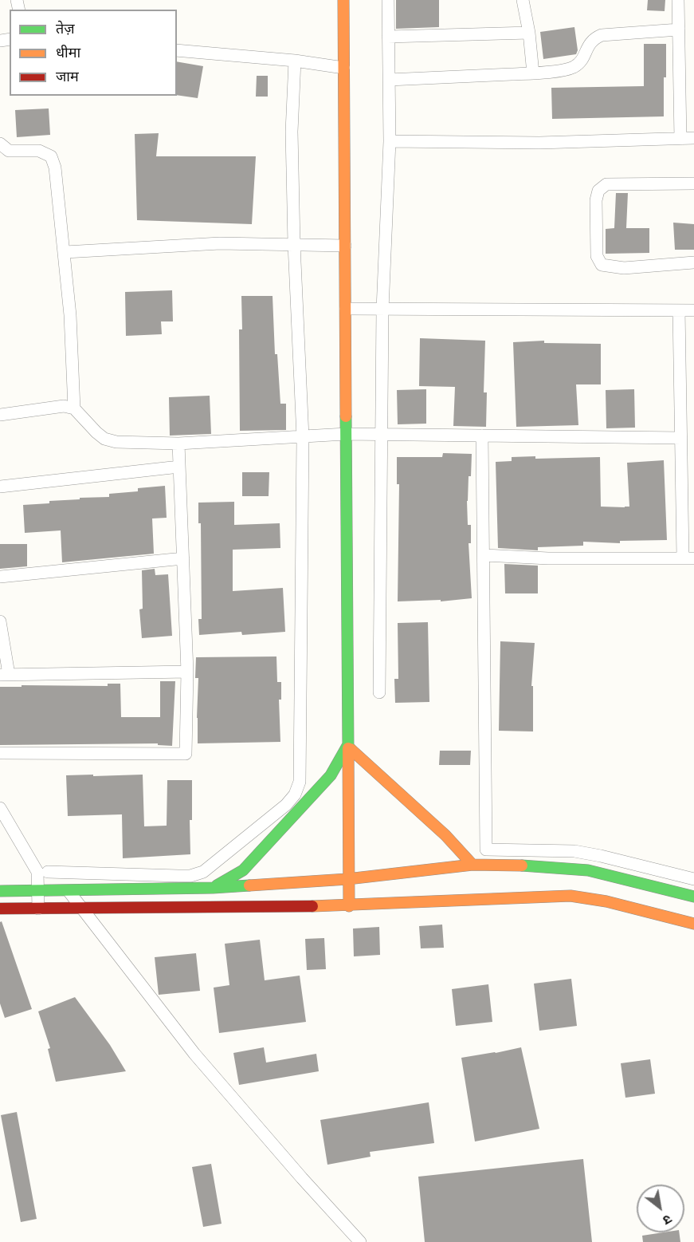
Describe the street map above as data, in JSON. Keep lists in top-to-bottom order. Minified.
{"legend":["तेज़","धीमा","जाम"],"north":"bottom right"}
